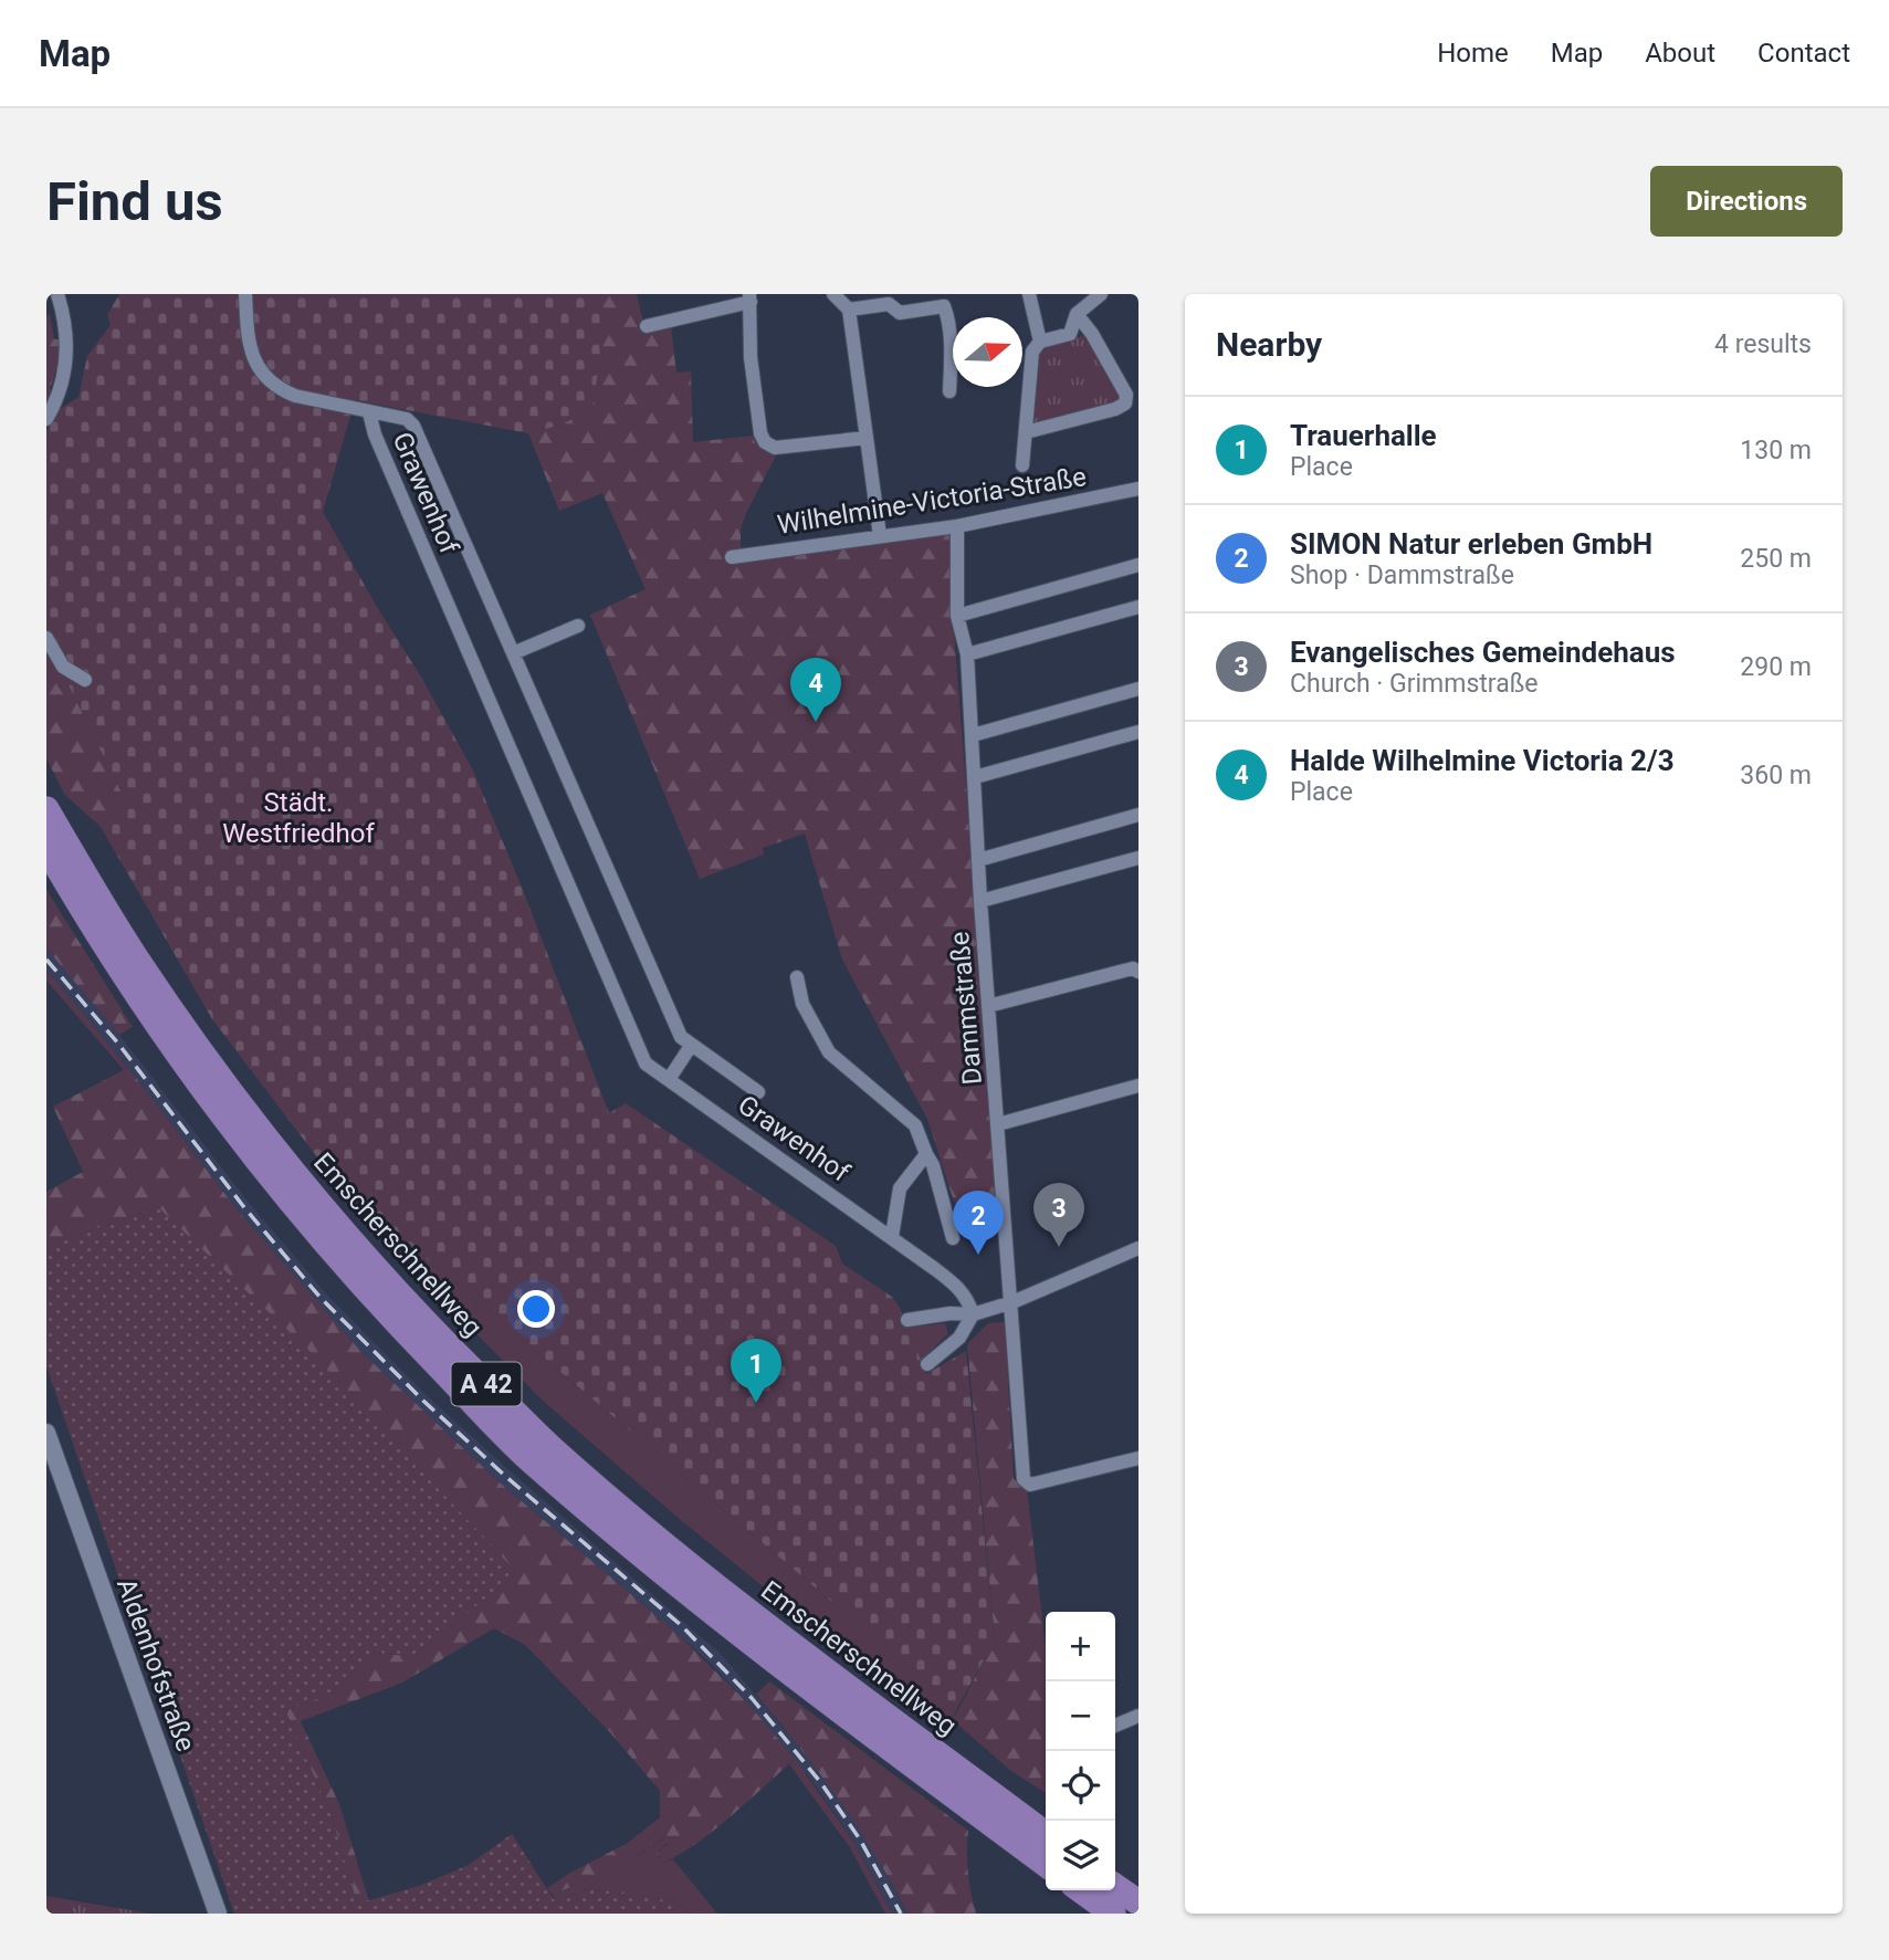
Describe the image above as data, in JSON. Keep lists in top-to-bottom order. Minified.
{"streets":{"highway":["Emscherschnellweg","A 42"],"street":["Grawenhof","Wilhelmine-Victoria-Straße","Dammstraße","Aldenhofstraße"]},"crossings":[["Wilhelmine-Victoria-Straße","Dammstraße"]],"parks":["Städt. Westfriedhof"],"north":"right","page":{"header":"Map","nav":["Home","Map","About","Contact"],"buttons":"Directions","title":"Find us","heading":["Nearby","4 results"],"list":[{"mark":"1","name":"Trauerhalle","note":"Place","value":"130 m"},{"mark":"2","name":"SIMON Natur erleben GmbH","note":"Shop · Dammstraße","value":"250 m"},{"mark":"3","name":"Evangelisches Gemeindehaus","note":"Church · Grimmstraße","value":"290 m"},{"mark":"4","name":"Halde Wilhelmine Victoria 2/3","note":"Place","value":"360 m"}],"pins":["4","3","2","1"],"map_buttons":["+","−"]}}
